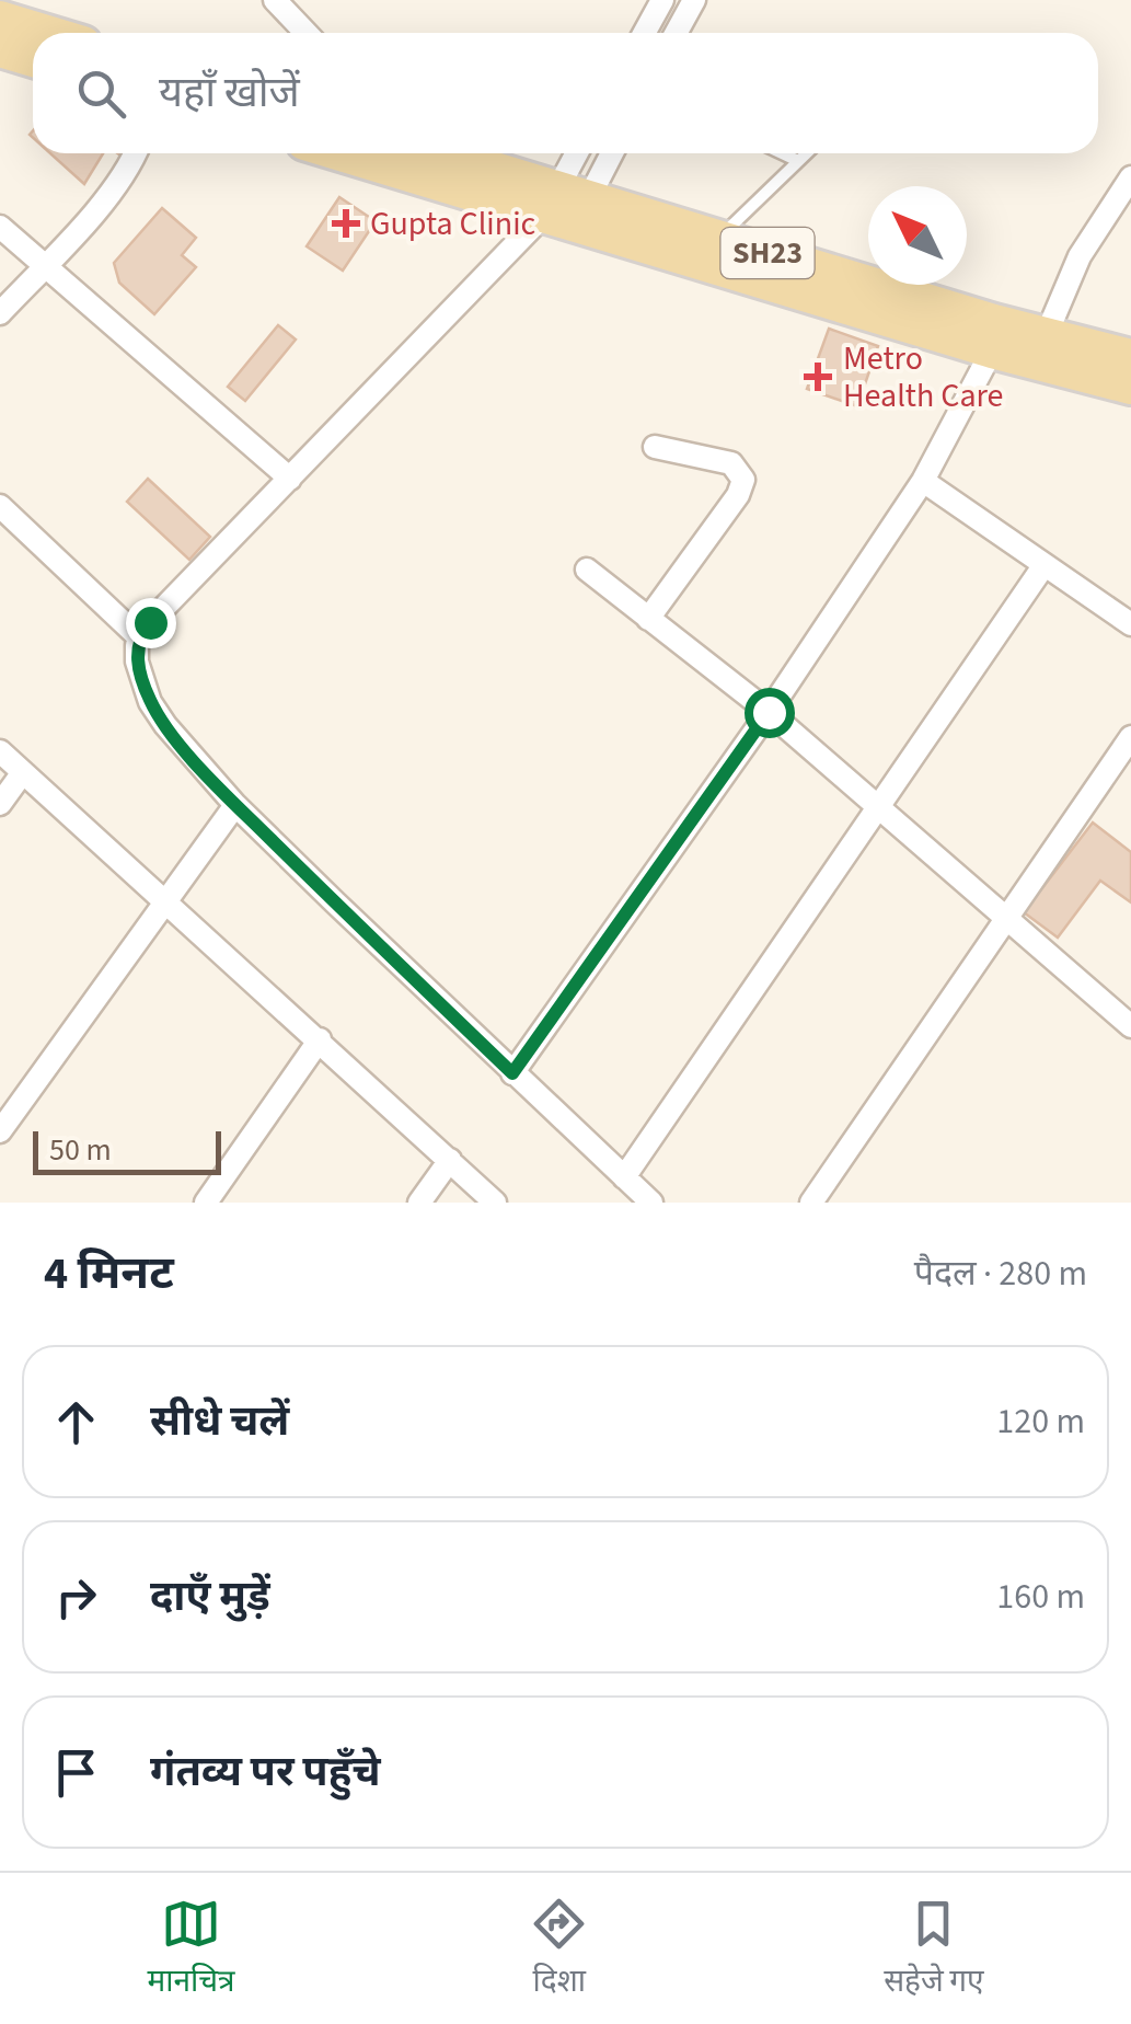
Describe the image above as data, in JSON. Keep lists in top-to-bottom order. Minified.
{"streets":{"main road":["SH23"]},"places":{"health":["Gupta Clinic","Metro Health Care"]},"scale_bar":"50 m","north":"top left","page":{"search":"यहाँ खोजें","scale":"50 m","heading":["4 मिनट","पैदल · 280 m"],"list":[["सीधे चलें","120 m"],["दाएँ मुड़ें","160 m"],"गंतव्य पर पहुँचे"],"nav":["मानचित्र","दिशा","सहेजे गए"]}}
